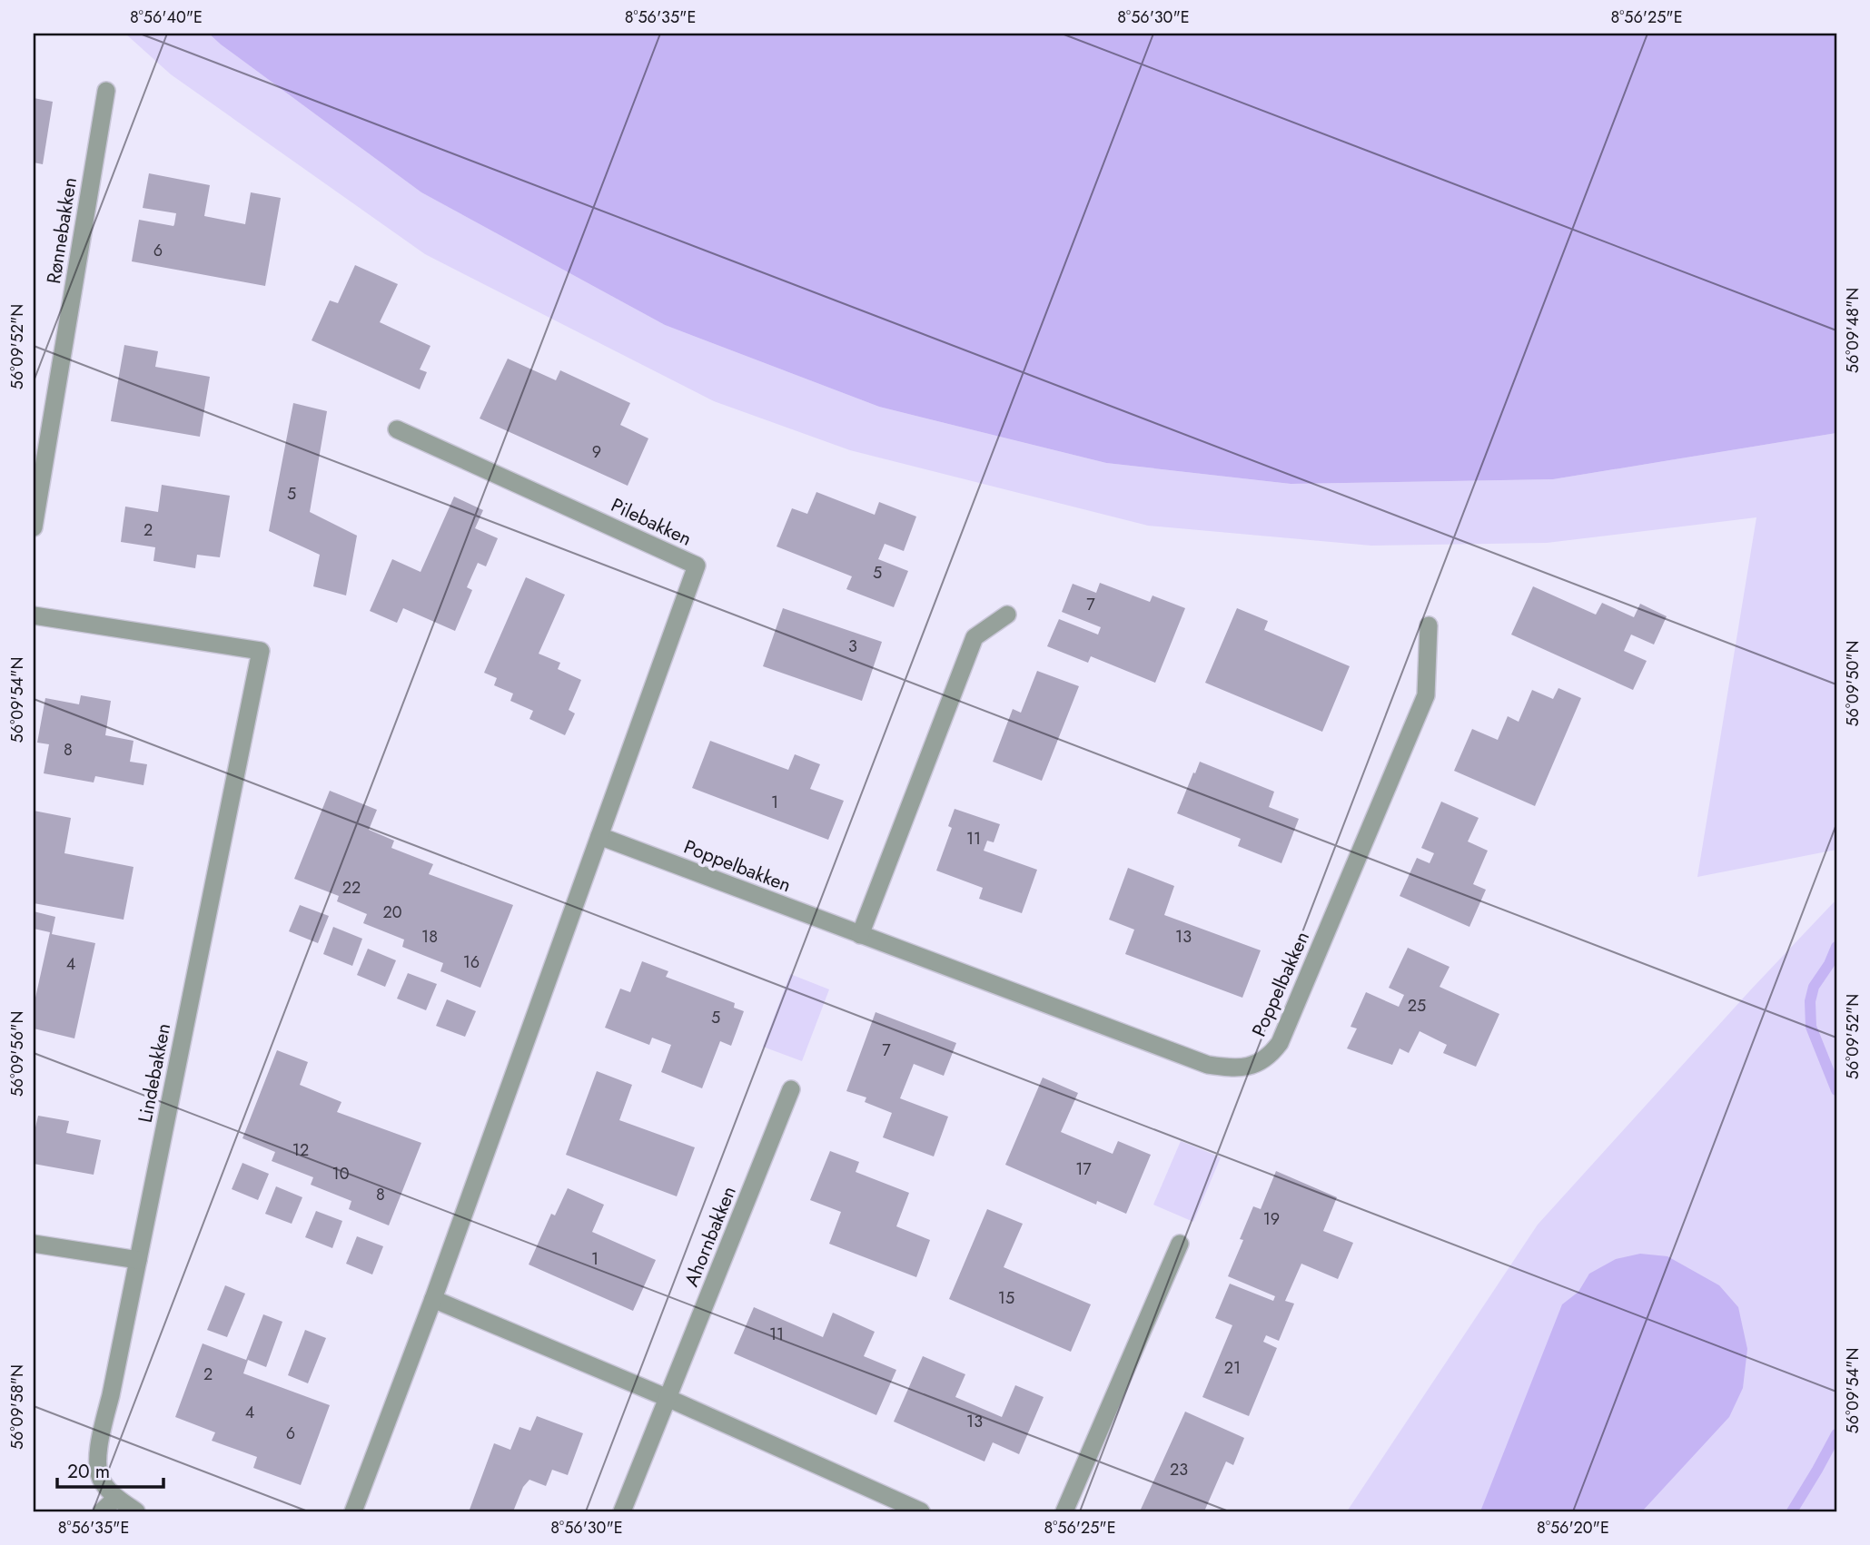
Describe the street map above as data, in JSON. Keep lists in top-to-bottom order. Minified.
{"streets":{"street":["Rønnebakken","Pilebakken","Poppelbakken","Lindebakken","Ahornbakken"]},"crossings":[["Pilebakken","Poppelbakken"]],"house_numbers":["6","9","5","2","5","7","3","8","1","11","22","20","18","13","16","4","25","5","7","12","17","10","8","19","1","15","11","21","2","4","13","6","23"],"scale_bar":"20 m","coordinates":["8°56'40\"E","8°56'35\"E","8°56'30\"E","8°56'25\"E","56°09'48\"N","56°09'52\"N","56°09'50\"N","56°09'54\"N","56°09'56\"N","56°09'58\"N","8°56'20\"E"]}
